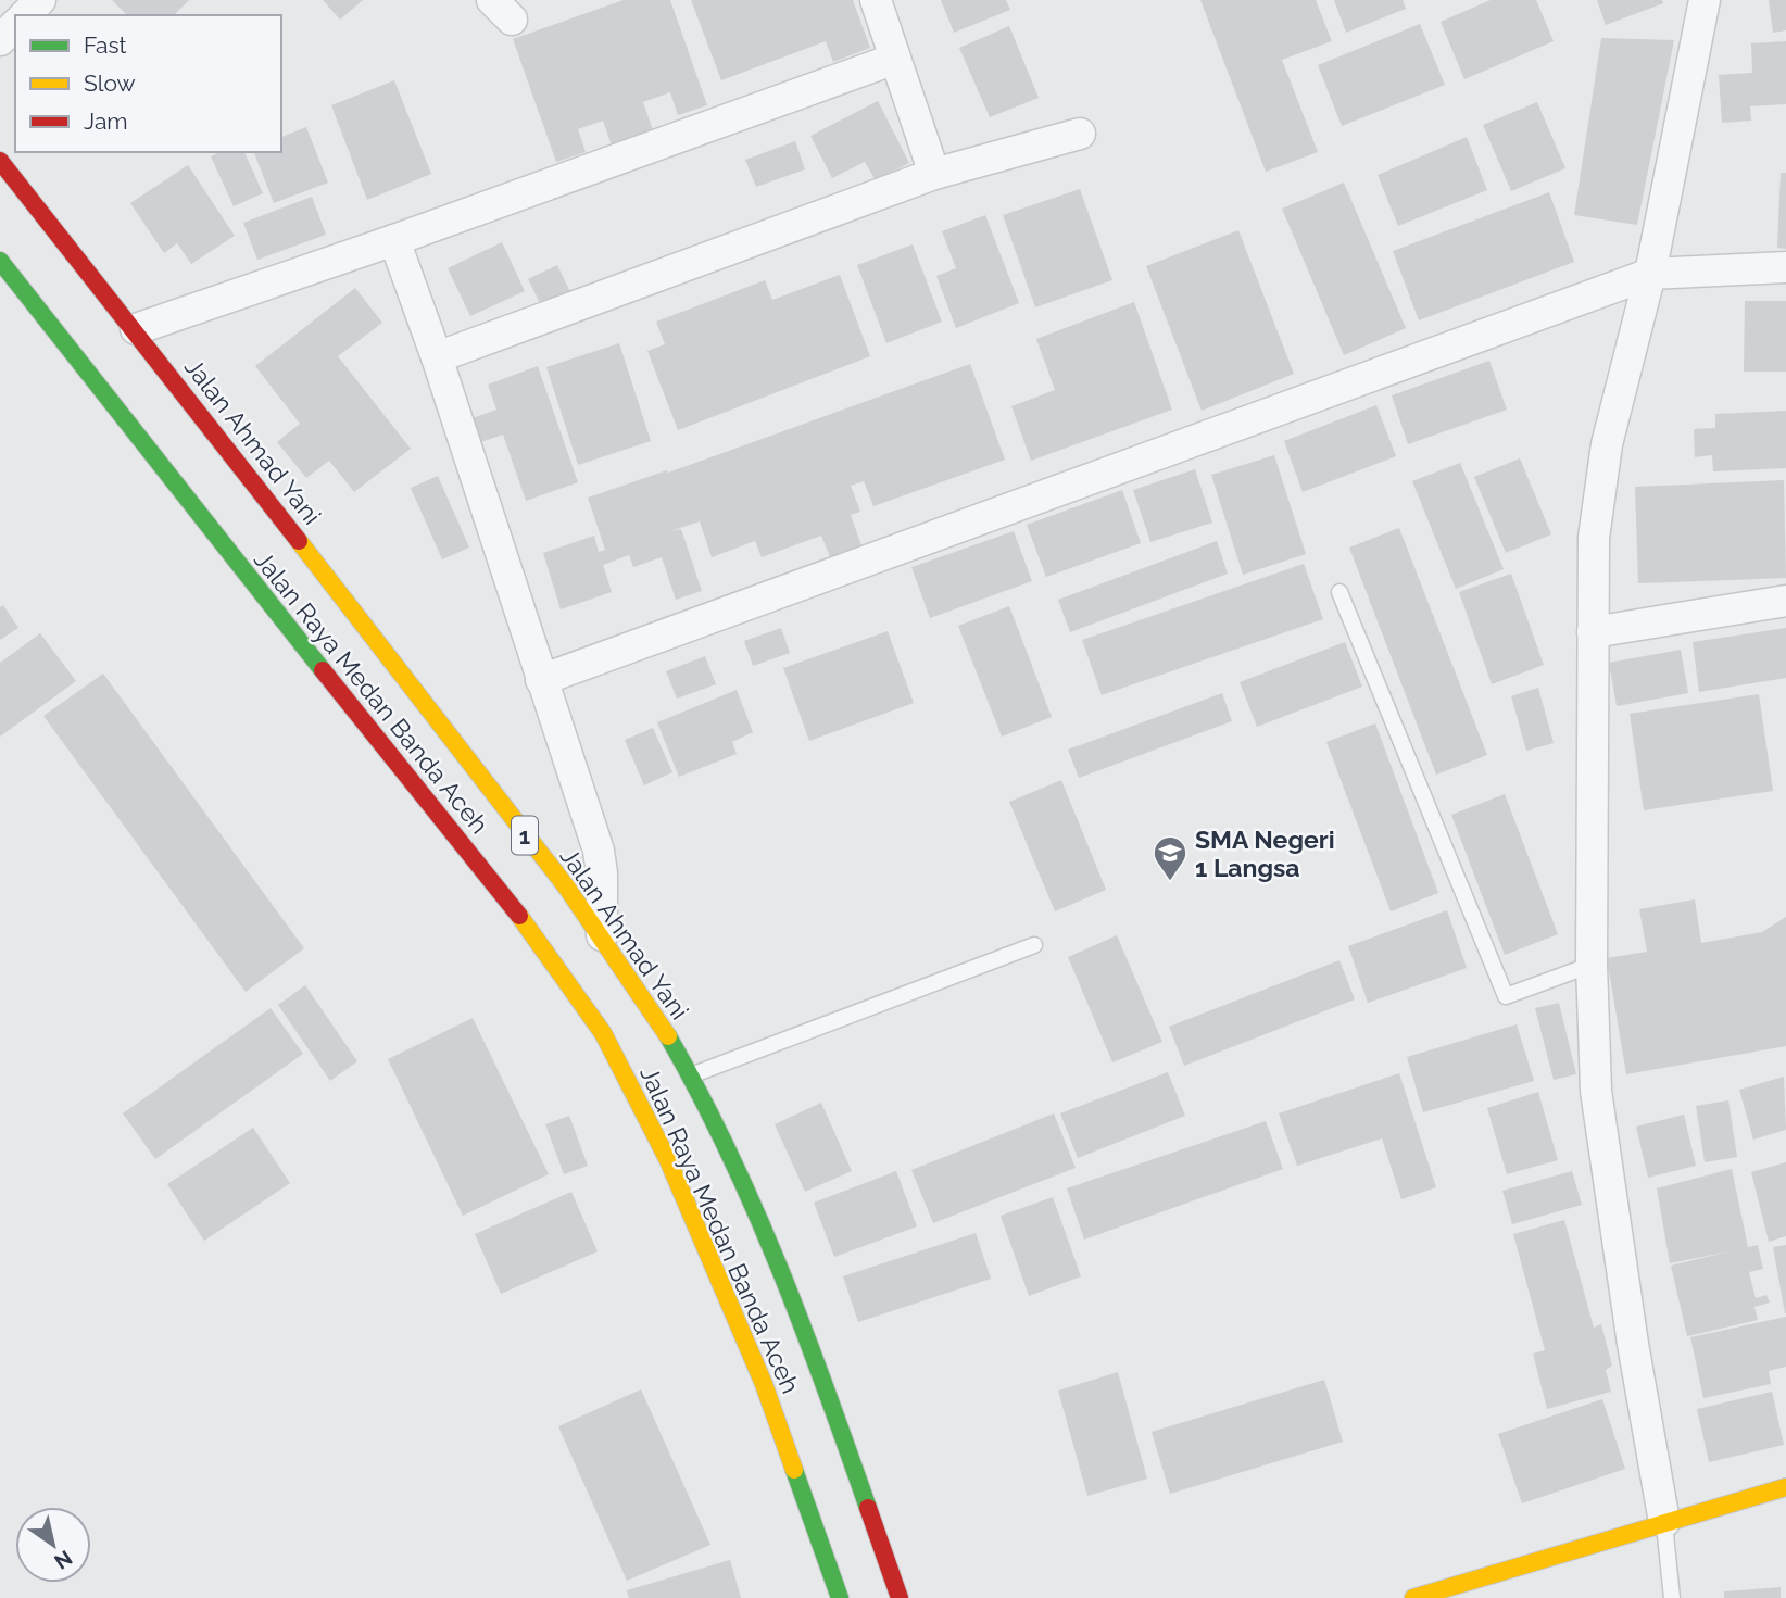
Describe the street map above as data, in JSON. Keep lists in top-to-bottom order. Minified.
{"streets":{"main road":["Jalan Ahmad Yani","Jalan Raya Medan Banda Aceh","1"]},"places":{"school or university":["SMA Negeri 1 Langsa"]},"legend":["Fast","Slow","Jam"],"north":"bottom right"}
